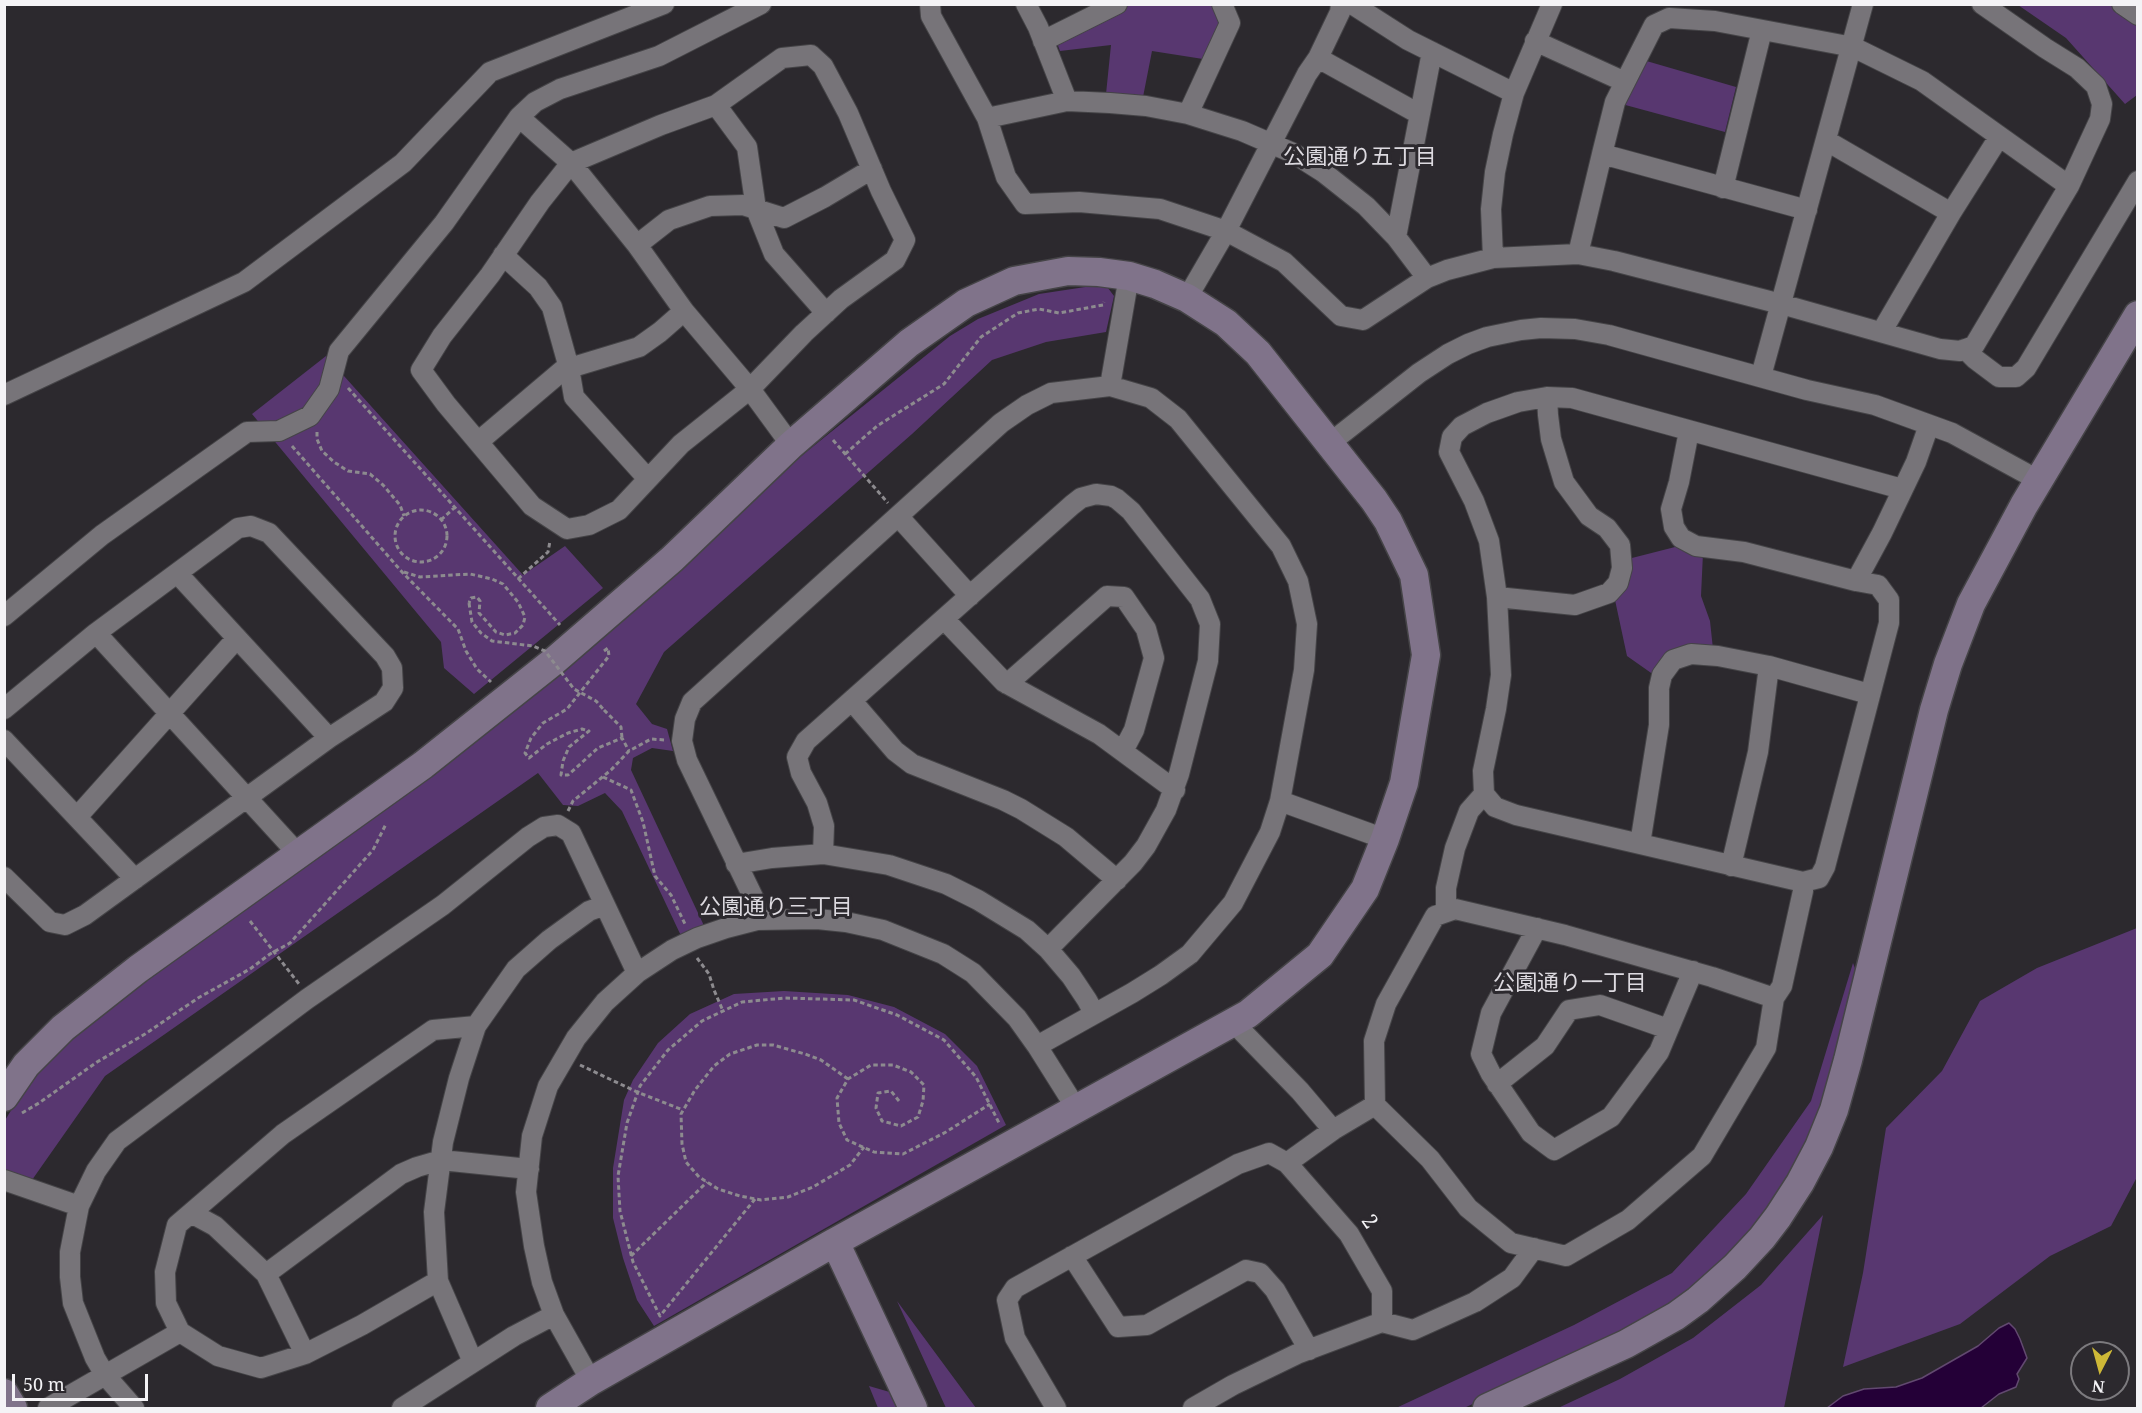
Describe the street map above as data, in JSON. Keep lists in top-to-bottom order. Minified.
{"streets":{"street":["2"]},"districts":["公園通り五丁目","公園通り三丁目","公園通り一丁目"],"scale_bar":"50 m","north":"bottom"}
